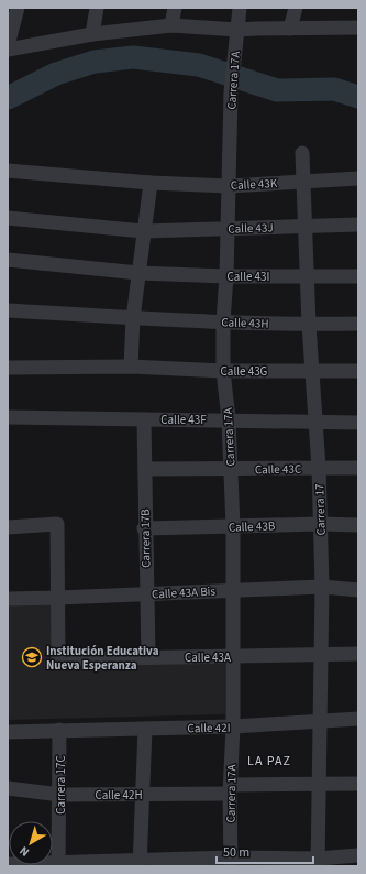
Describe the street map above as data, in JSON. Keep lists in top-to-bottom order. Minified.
{"streets":{"street":["Carrera 17A","Calle 43K","Calle 43J","Calle 43I","Calle 43H","Calle 43G","Calle 43F","Calle 43C","Carrera 17","Calle 43B","Carrera 17B","Calle 43A Bis","Calle 43A","Calle 42I","Carrera 17C","Calle 42H"]},"crossings":[["Carrera 17A","Calle 43K"],["Carrera 17A","Calle 43J"],["Carrera 17A","Calle 43I"],["Carrera 17A","Calle 43H"],["Carrera 17A","Calle 43G"],["Carrera 17A","Calle 43F"],["Carrera 17A","Calle 43C"],["Carrera 17A","Calle 43B"],["Carrera 17A","Calle 43A Bis"],["Carrera 17A","Calle 43A"],["Carrera 17A","Calle 42I"],["Carrera 17A","Calle 42H"],["Calle 43K","Carrera 17"],["Calle 43J","Carrera 17"],["Calle 43I","Carrera 17"],["Calle 43H","Carrera 17"],["Calle 43G","Carrera 17"],["Calle 43F","Carrera 17"],["Calle 43F","Carrera 17B"],["Calle 43C","Carrera 17"],["Calle 43C","Carrera 17B"],["Carrera 17","Calle 43B"],["Carrera 17","Calle 43A Bis"],["Carrera 17","Calle 43A"],["Carrera 17","Calle 42I"],["Carrera 17","Calle 42H"],["Calle 43B","Carrera 17B"],["Carrera 17B","Calle 43A Bis"],["Carrera 17B","Calle 43A"],["Calle 43A Bis","Calle 43A"],["Calle 42I","Carrera 17C"],["Carrera 17C","Calle 42H"]],"districts":["LA PAZ"],"places":{"school or university":["Institución Educativa Nueva Esperanza"]},"scale_bar":"50 m","north":"bottom left"}
